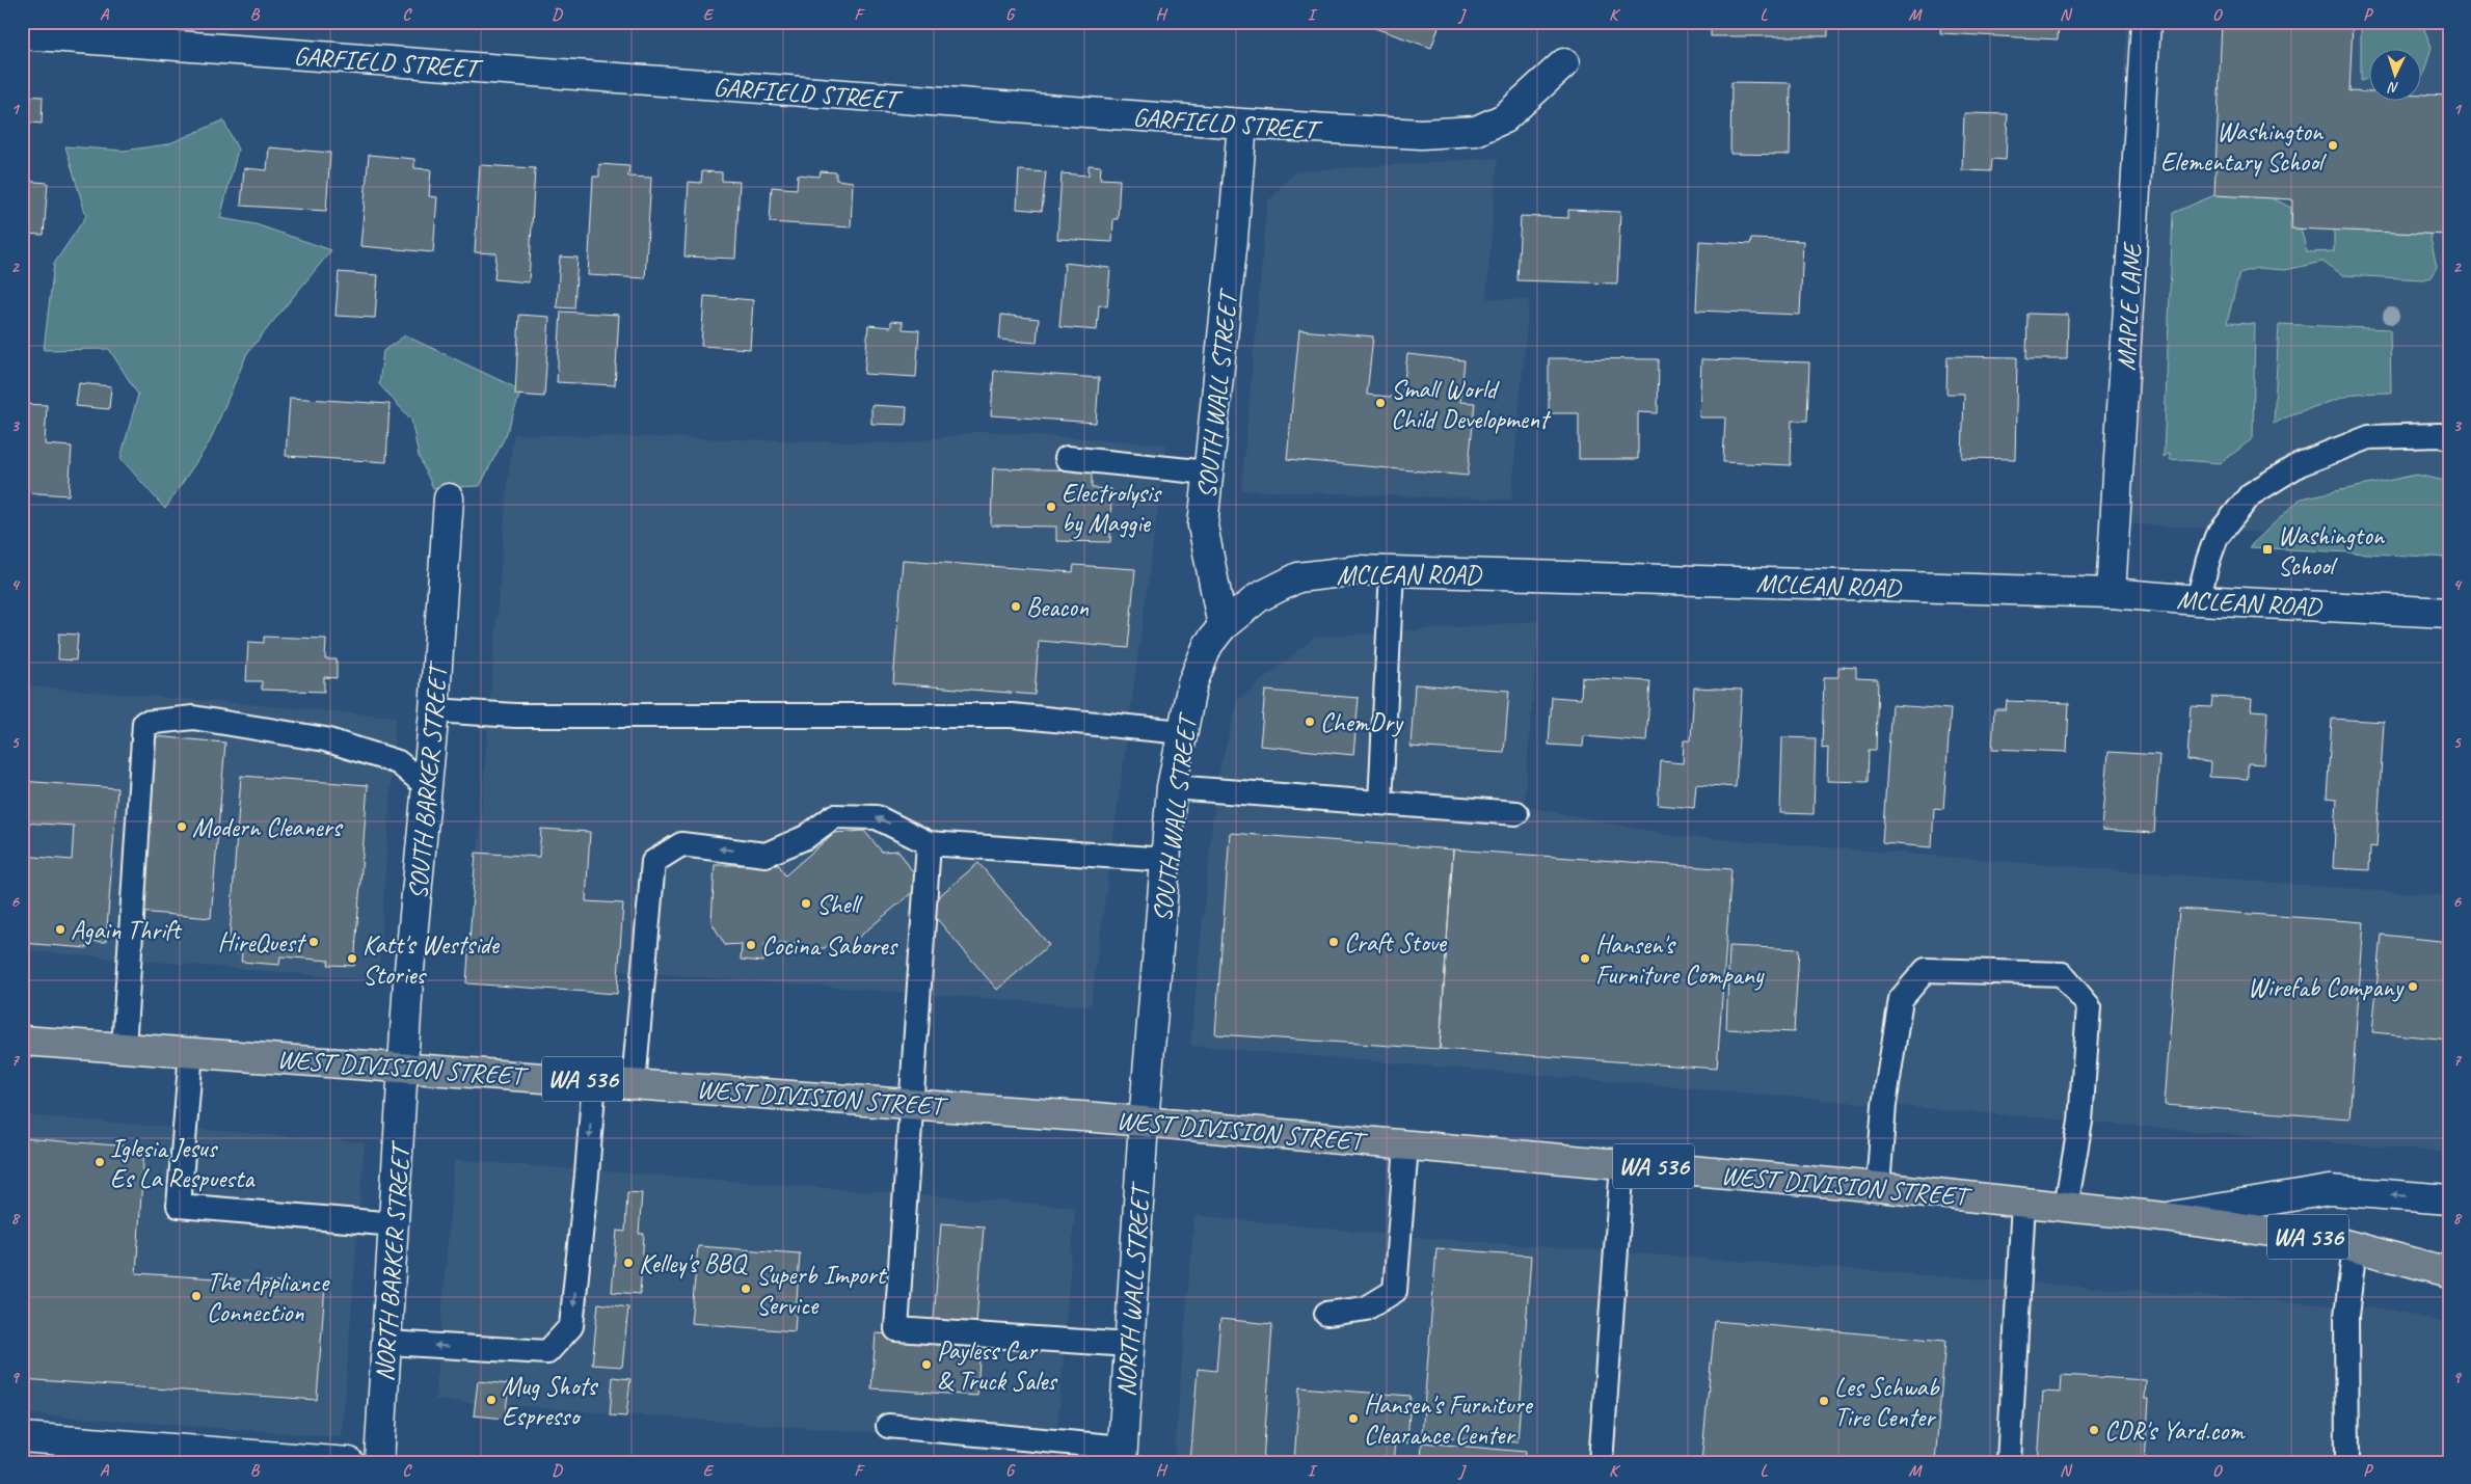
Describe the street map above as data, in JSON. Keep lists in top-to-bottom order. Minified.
{"streets":{"main road":["WEST DIVISION STREET","WA 536"],"street":["GARFIELD STREET","MAPLE LANE","SOUTH WALL STREET","MCLEAN ROAD","SOUTH BARKER STREET","NORTH BARKER STREET","NORTH WALL STREET"]},"crossings":[["GARFIELD STREET","SOUTH WALL STREET"],["MAPLE LANE","MCLEAN ROAD"],["SOUTH WALL STREET","MCLEAN ROAD"],["SOUTH WALL STREET","WEST DIVISION STREET"],["SOUTH WALL STREET","NORTH WALL STREET"],["SOUTH BARKER STREET","WEST DIVISION STREET"],["SOUTH BARKER STREET","NORTH BARKER STREET"],["WEST DIVISION STREET","NORTH BARKER STREET"],["WEST DIVISION STREET","NORTH WALL STREET"]],"places":{"other":["Washington Elementary School","Small World Child Development","Electrolysis by Maggie","Beacon","ChemDry","Modern Cleaners","Shell","Again Thrift","HireQuest","Craft Stove","Cocina Sabores","Katt's Westside Stories","Hansen's Furniture Company","Wirefab Company","Iglesia Jesus Es La Respuesta","Kelley's BBQ","Superb Import Service","The Appliance Connection","Payless Car & Truck Sales","Mug Shots Espresso","Les Schwab Tire Center","Hansen's Furniture Clearance Center","CDR's Yard.com"],"transit":["Washington School"]},"north":"bottom","grid":{"columns":["A","B","C","D","E","F","G","H","I","J","K","L","M","N","O","P"],"rows":["1","2","3","4","5","6","7","8","9"]}}
